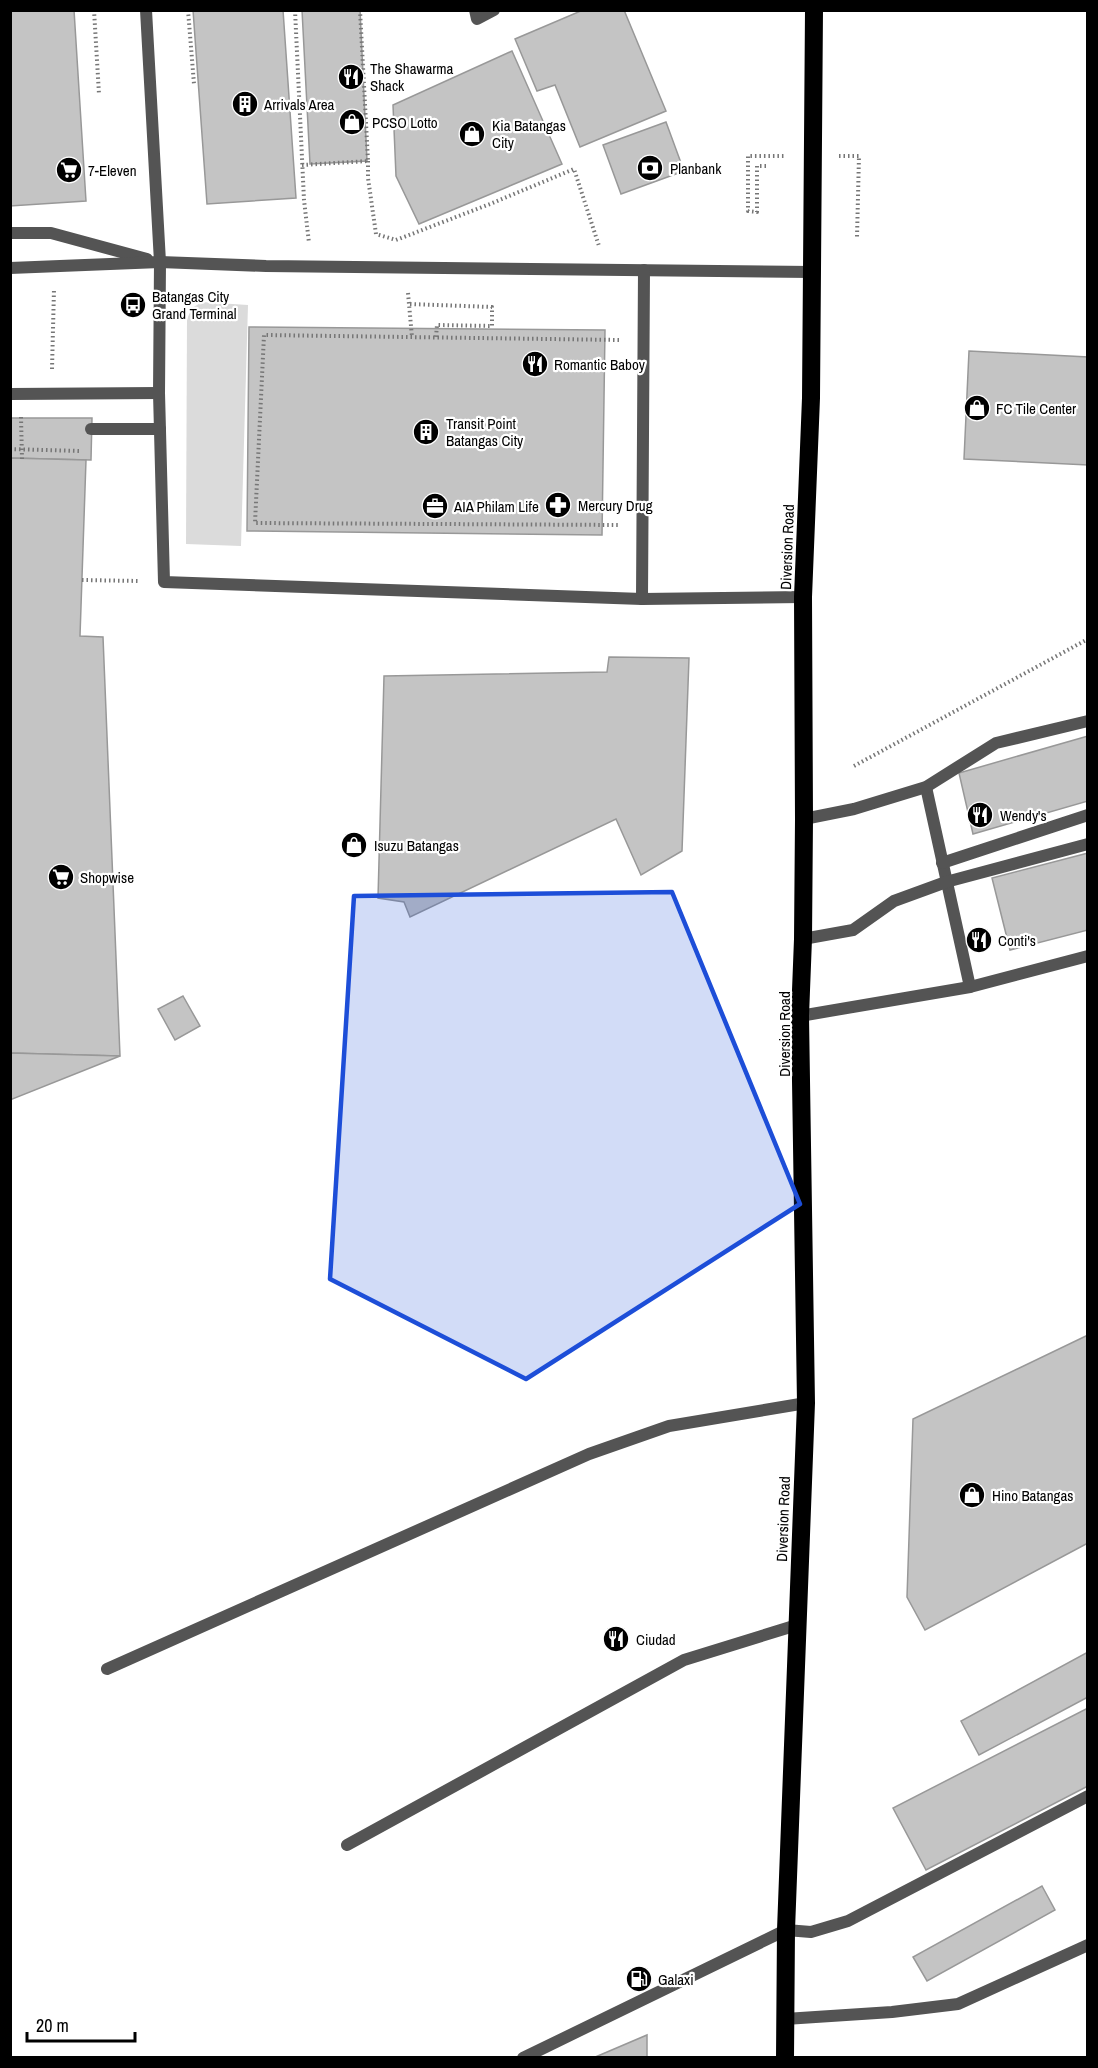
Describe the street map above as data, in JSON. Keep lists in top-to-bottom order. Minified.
{"streets":{"highway":["Diversion Road"]},"places":{"restaurant":["The Shawarma Shack","Romantic Baboy","Wendy's","Conti's","Ciudad"],"building":["Arrivals Area","Transit Point Batangas City"],"shop":["PCSO Lotto","Kia Batangas City","FC Tile Center","Isuzu Batangas","Hino Batangas"],"bank":["Planbank"],"supermarket":["7-Eleven","Shopwise"],"bus stop":["Batangas City Grand Terminal"],"pharmacy":["Mercury Drug"],"office":["AIA Philam Life"],"fuel station":["Galaxi"]},"scale_bar":"20 m"}
